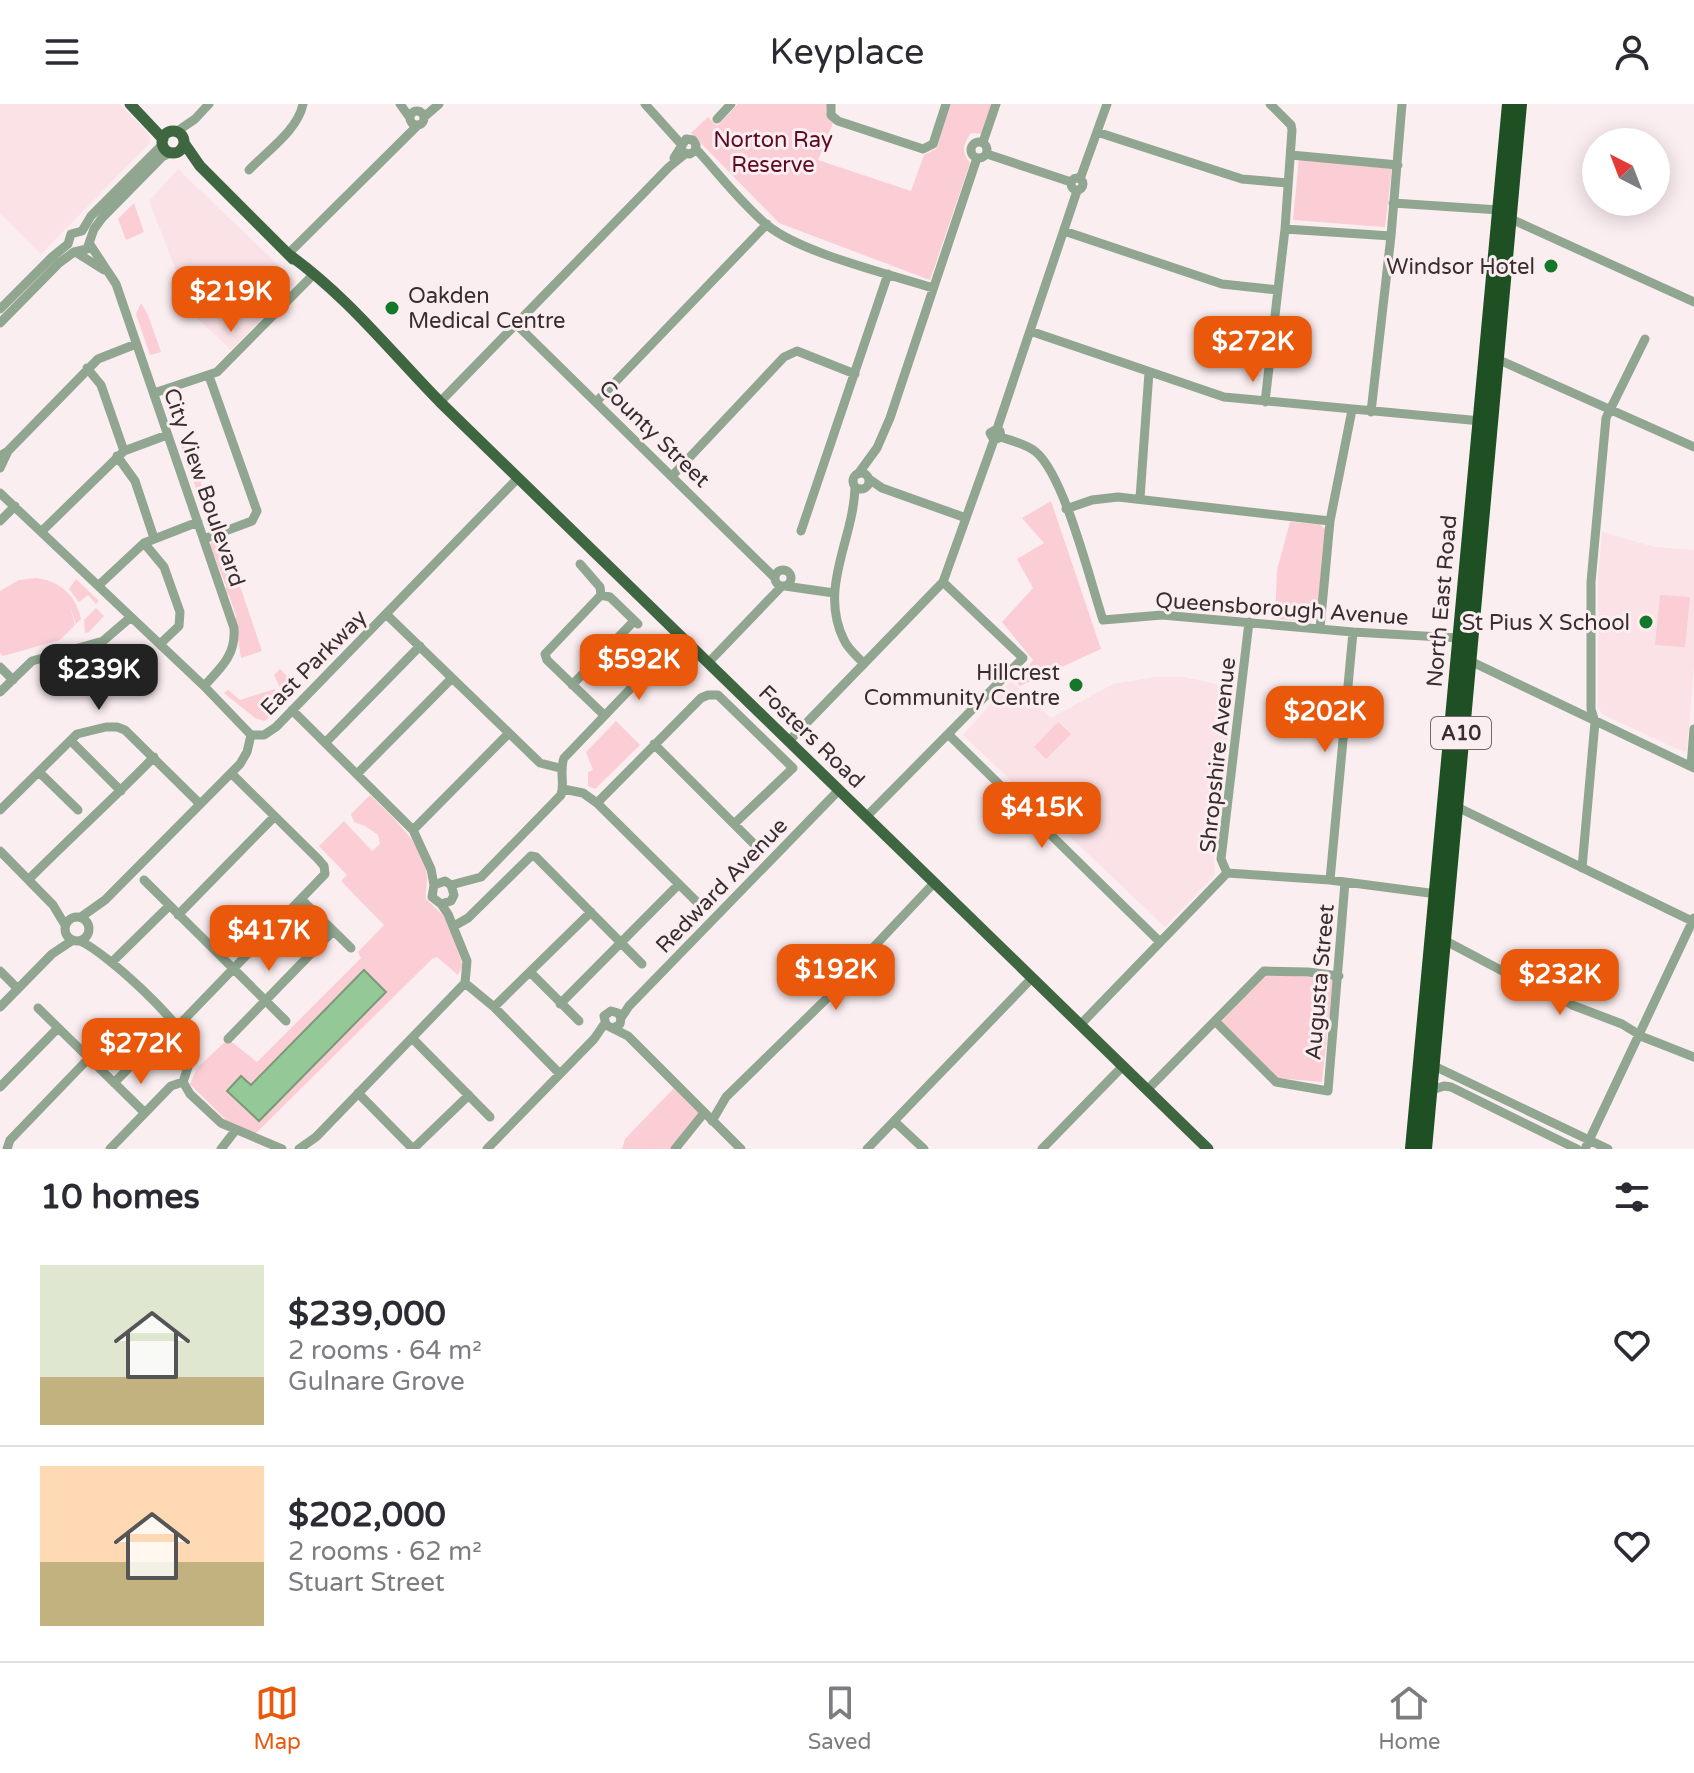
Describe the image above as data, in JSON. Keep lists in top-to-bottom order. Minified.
{"streets":{"highway":["North East Road","A10"],"main road":["Fosters Road"],"street":["County Street","City View Boulevard","Queensborough Avenue","East Parkway","Shropshire Avenue","Redward Avenue","Augusta Street"]},"crossings":[["North East Road","Queensborough Avenue"],["Queensborough Avenue","Shropshire Avenue"],["East Parkway","Fosters Road"],["Fosters Road","Shropshire Avenue"],["Fosters Road","Redward Avenue"]],"parks":["Norton Ray Reserve"],"places":["Windsor Hotel","Oakden Medical Centre","St Pius X School","Hillcrest Community Centre"],"north":"top left","page":{"header":"Keyplace","price":["$219K","$272K","$592K","$239K","$202K","$415K","$417K","$192K","$232K","$272K"],"heading":"10 homes","list":[{"name":"$239,000","note":"2 rooms · 64 m² · Gulnare Grove"},{"name":"$202,000","note":"2 rooms · 62 m² · Stuart Street"}],"tabs":["Map","Saved","Home"]}}
